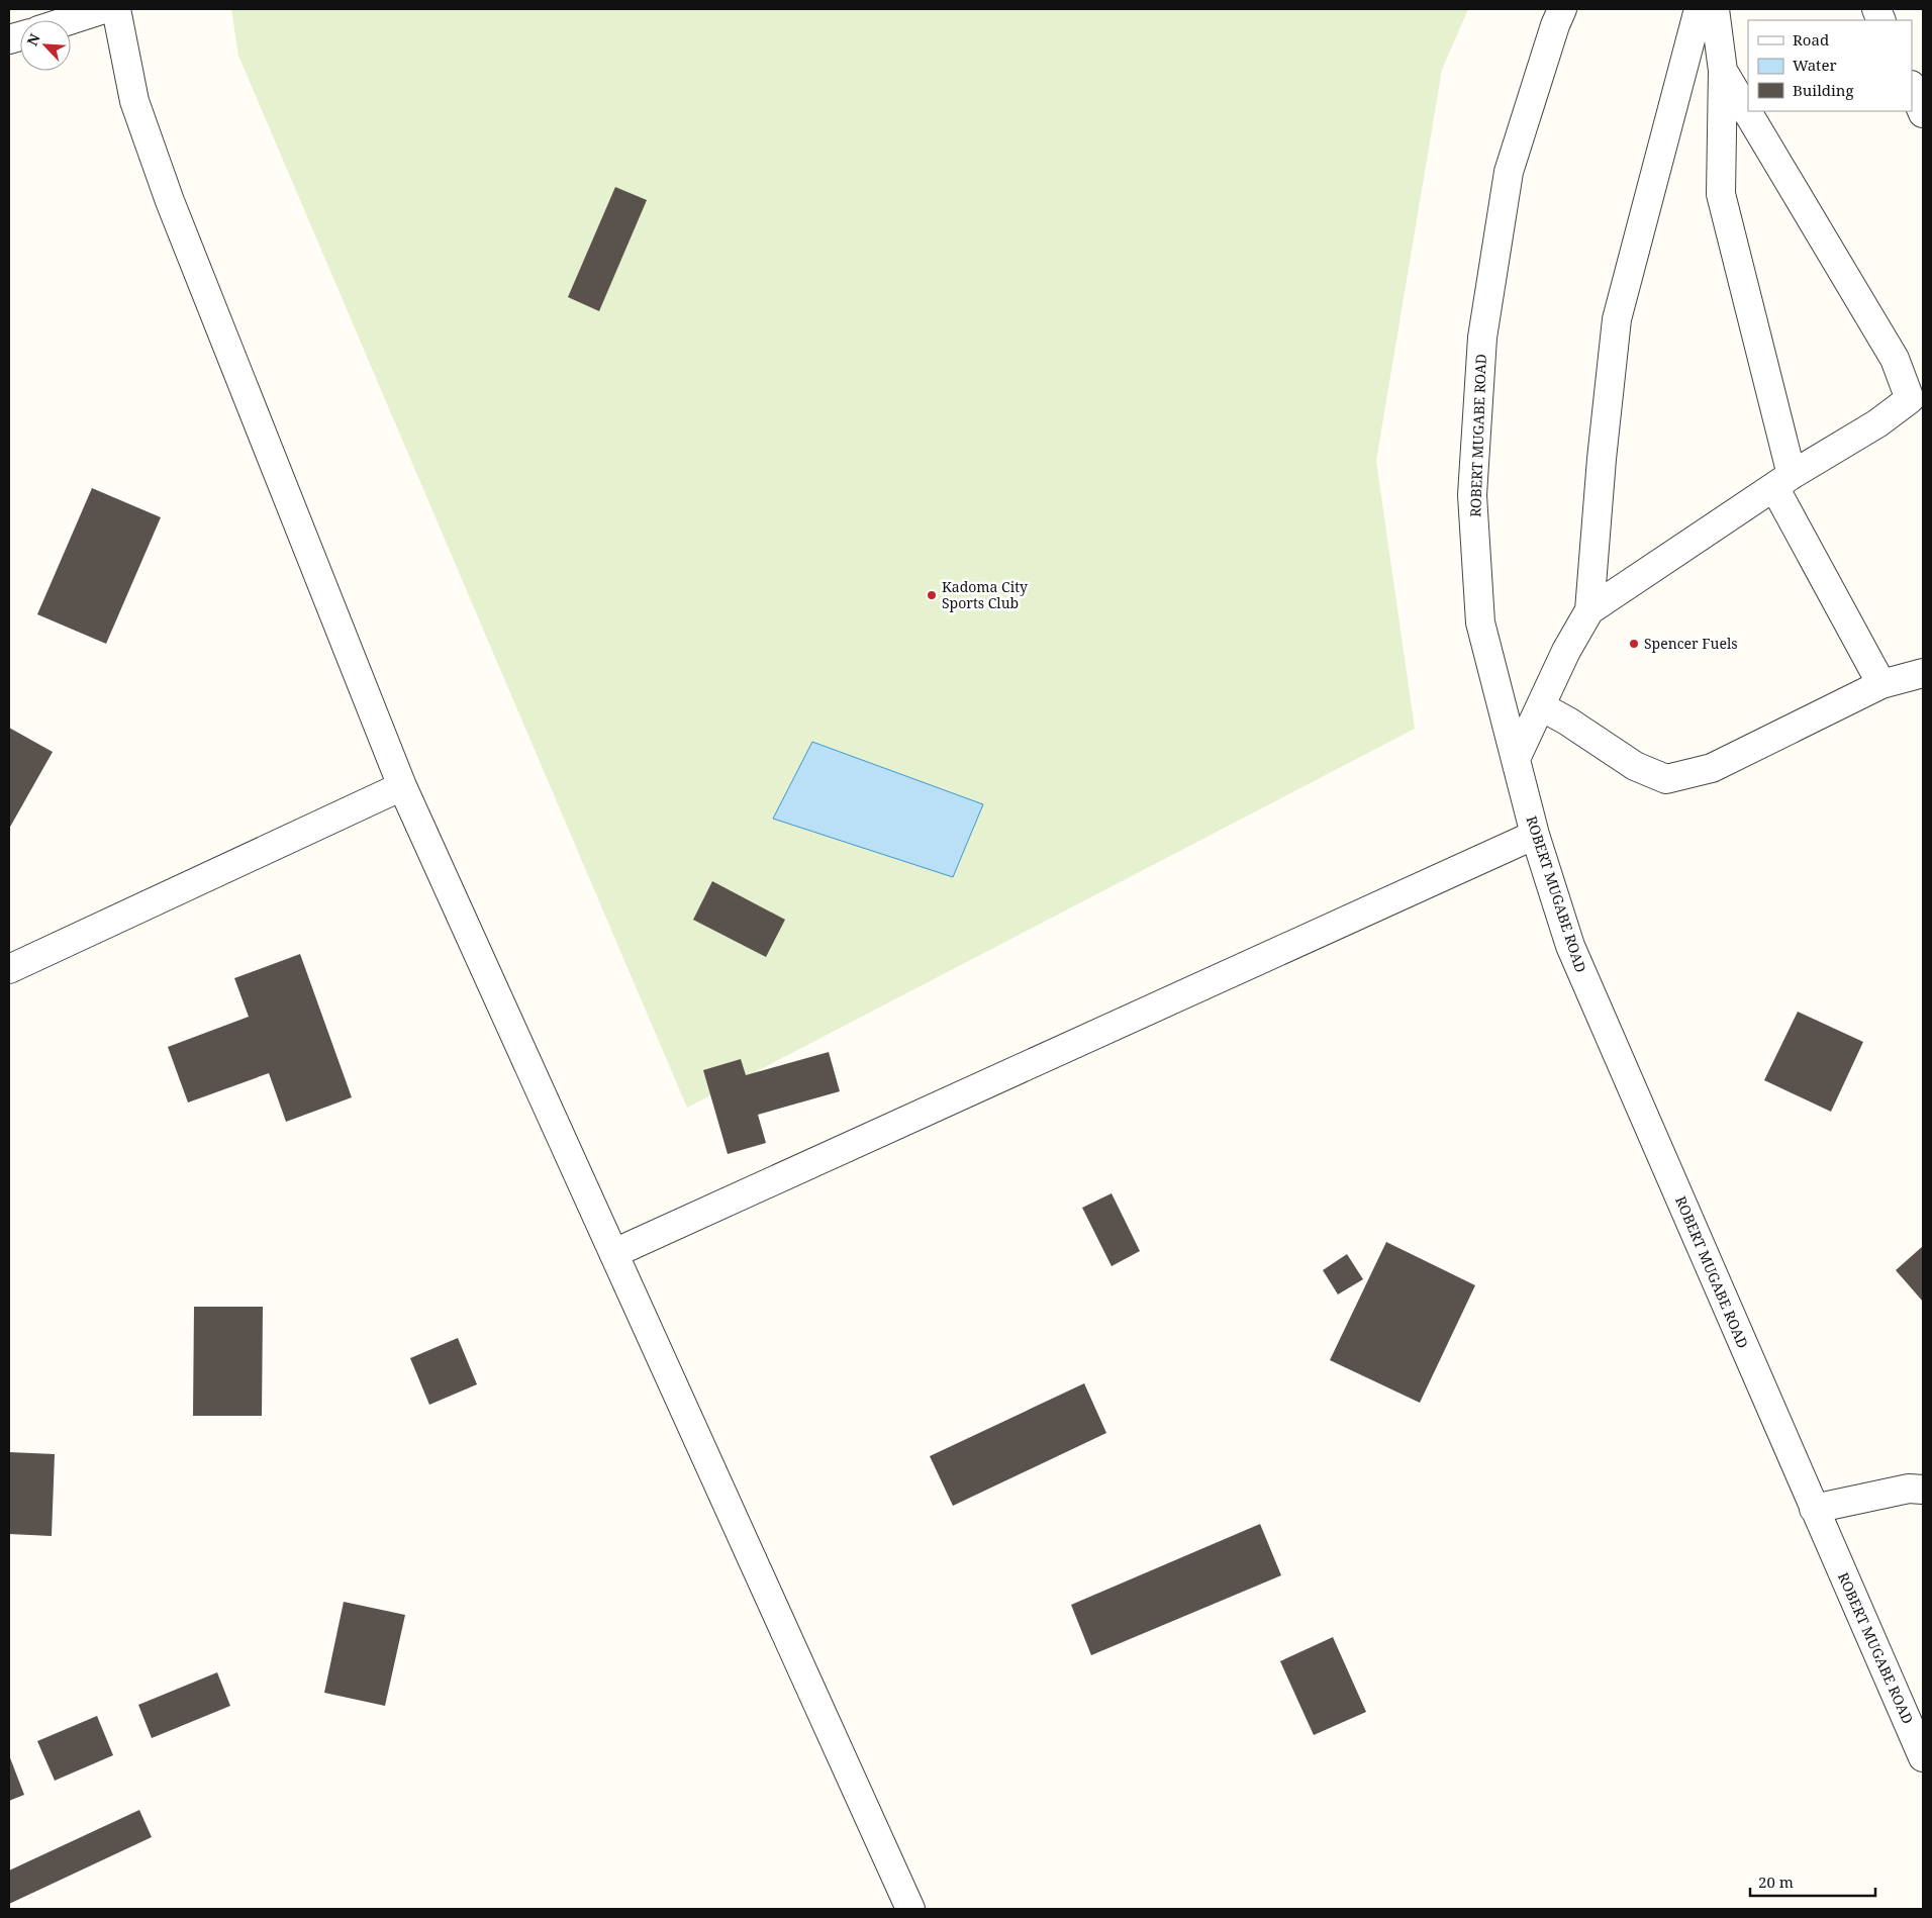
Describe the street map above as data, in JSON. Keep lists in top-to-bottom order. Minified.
{"streets":{"street":["ROBERT MUGABE ROAD"]},"places":["Kadoma City Sports Club","Spencer Fuels"],"legend":["Road","Water","Building"],"scale_bar":"20 m","north":"top left"}
